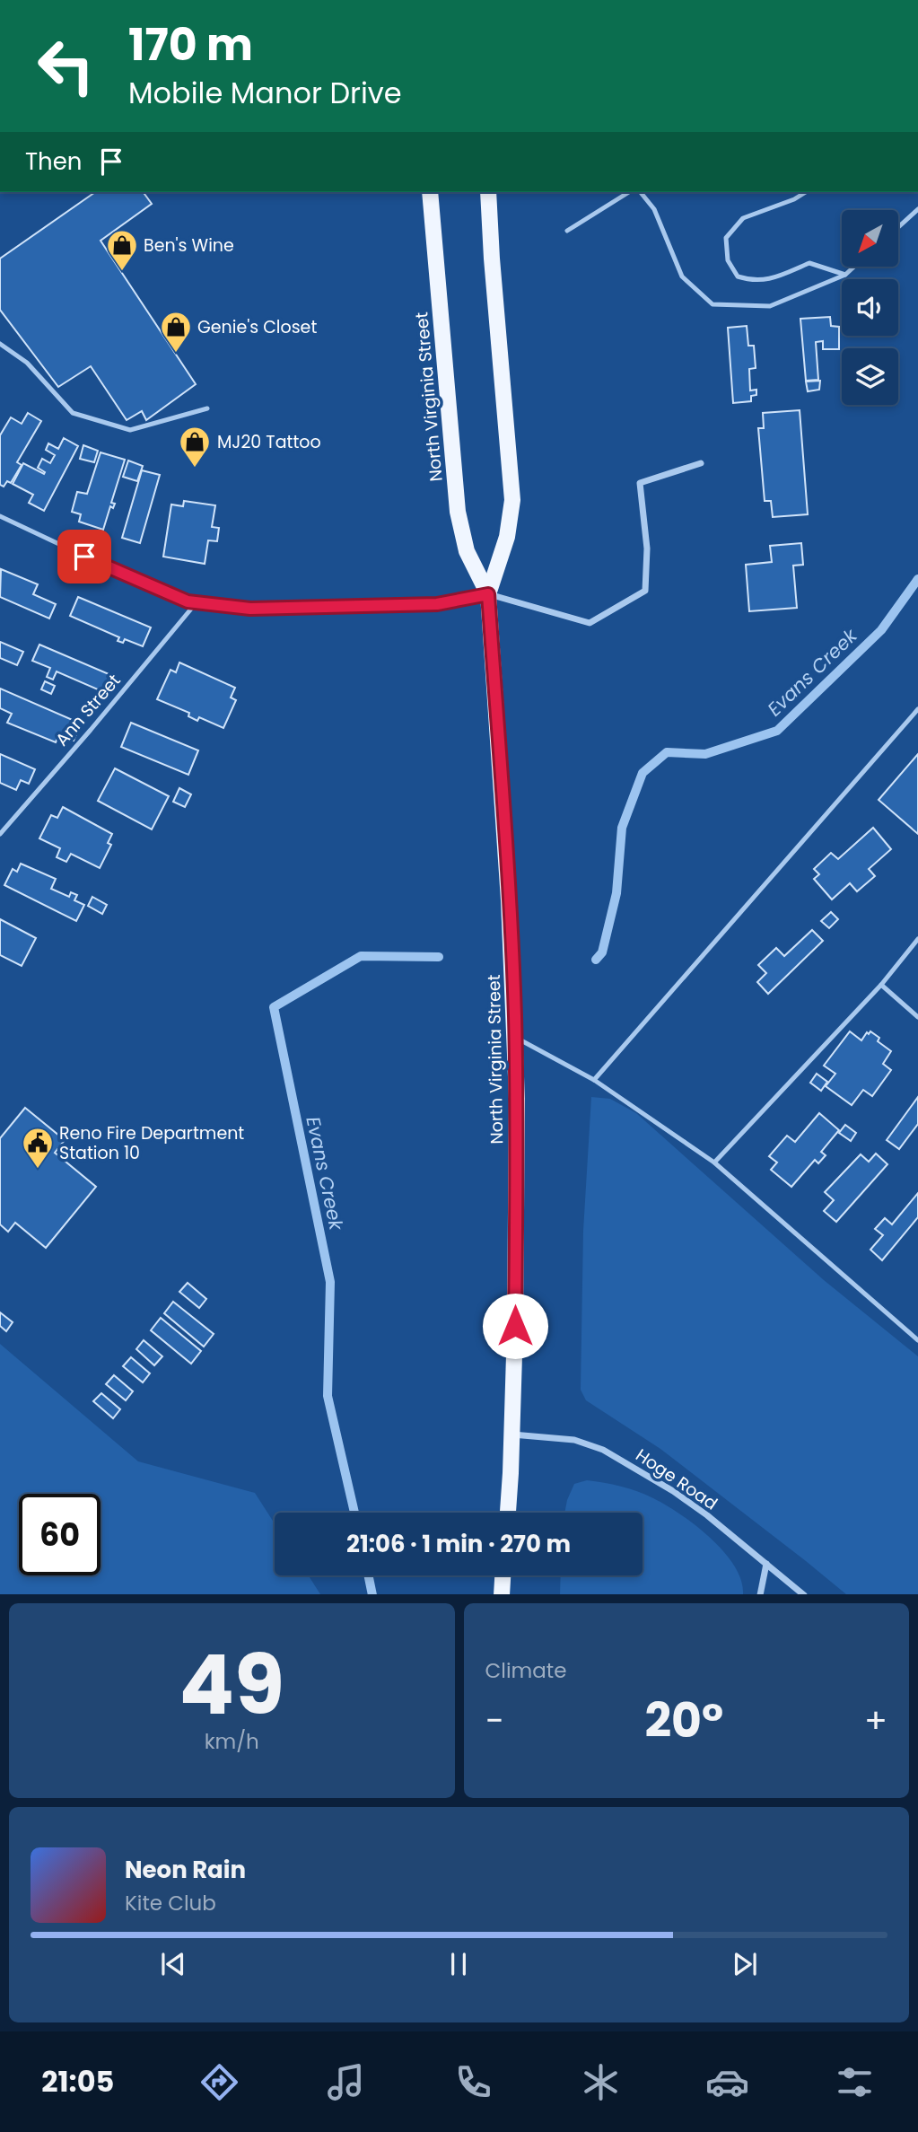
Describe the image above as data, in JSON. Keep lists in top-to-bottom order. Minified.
{"streets":{"main road":["North Virginia Street"],"street":["Hoge Road"],"lane":["Ann Street"]},"crossings":[["North Virginia Street","Hoge Road"]],"water":["Evans Creek"],"places":{"shop":["Ben's Wine","Genie's Closet","MJ20 Tattoo"],"public building":["Reno Fire Department Station 10"]},"north":"bottom left","page":{"turn":["170 m","Mobile Manor Drive"],"then":"Then","limit":"60","trip":"21:06 · 1 min · 270 m","tile":[["49","km/h"],"Climate"],"heat":["−","20°","+"],"song":["Neon Rain","Kite Club"],"tabs":"21:05"}}
